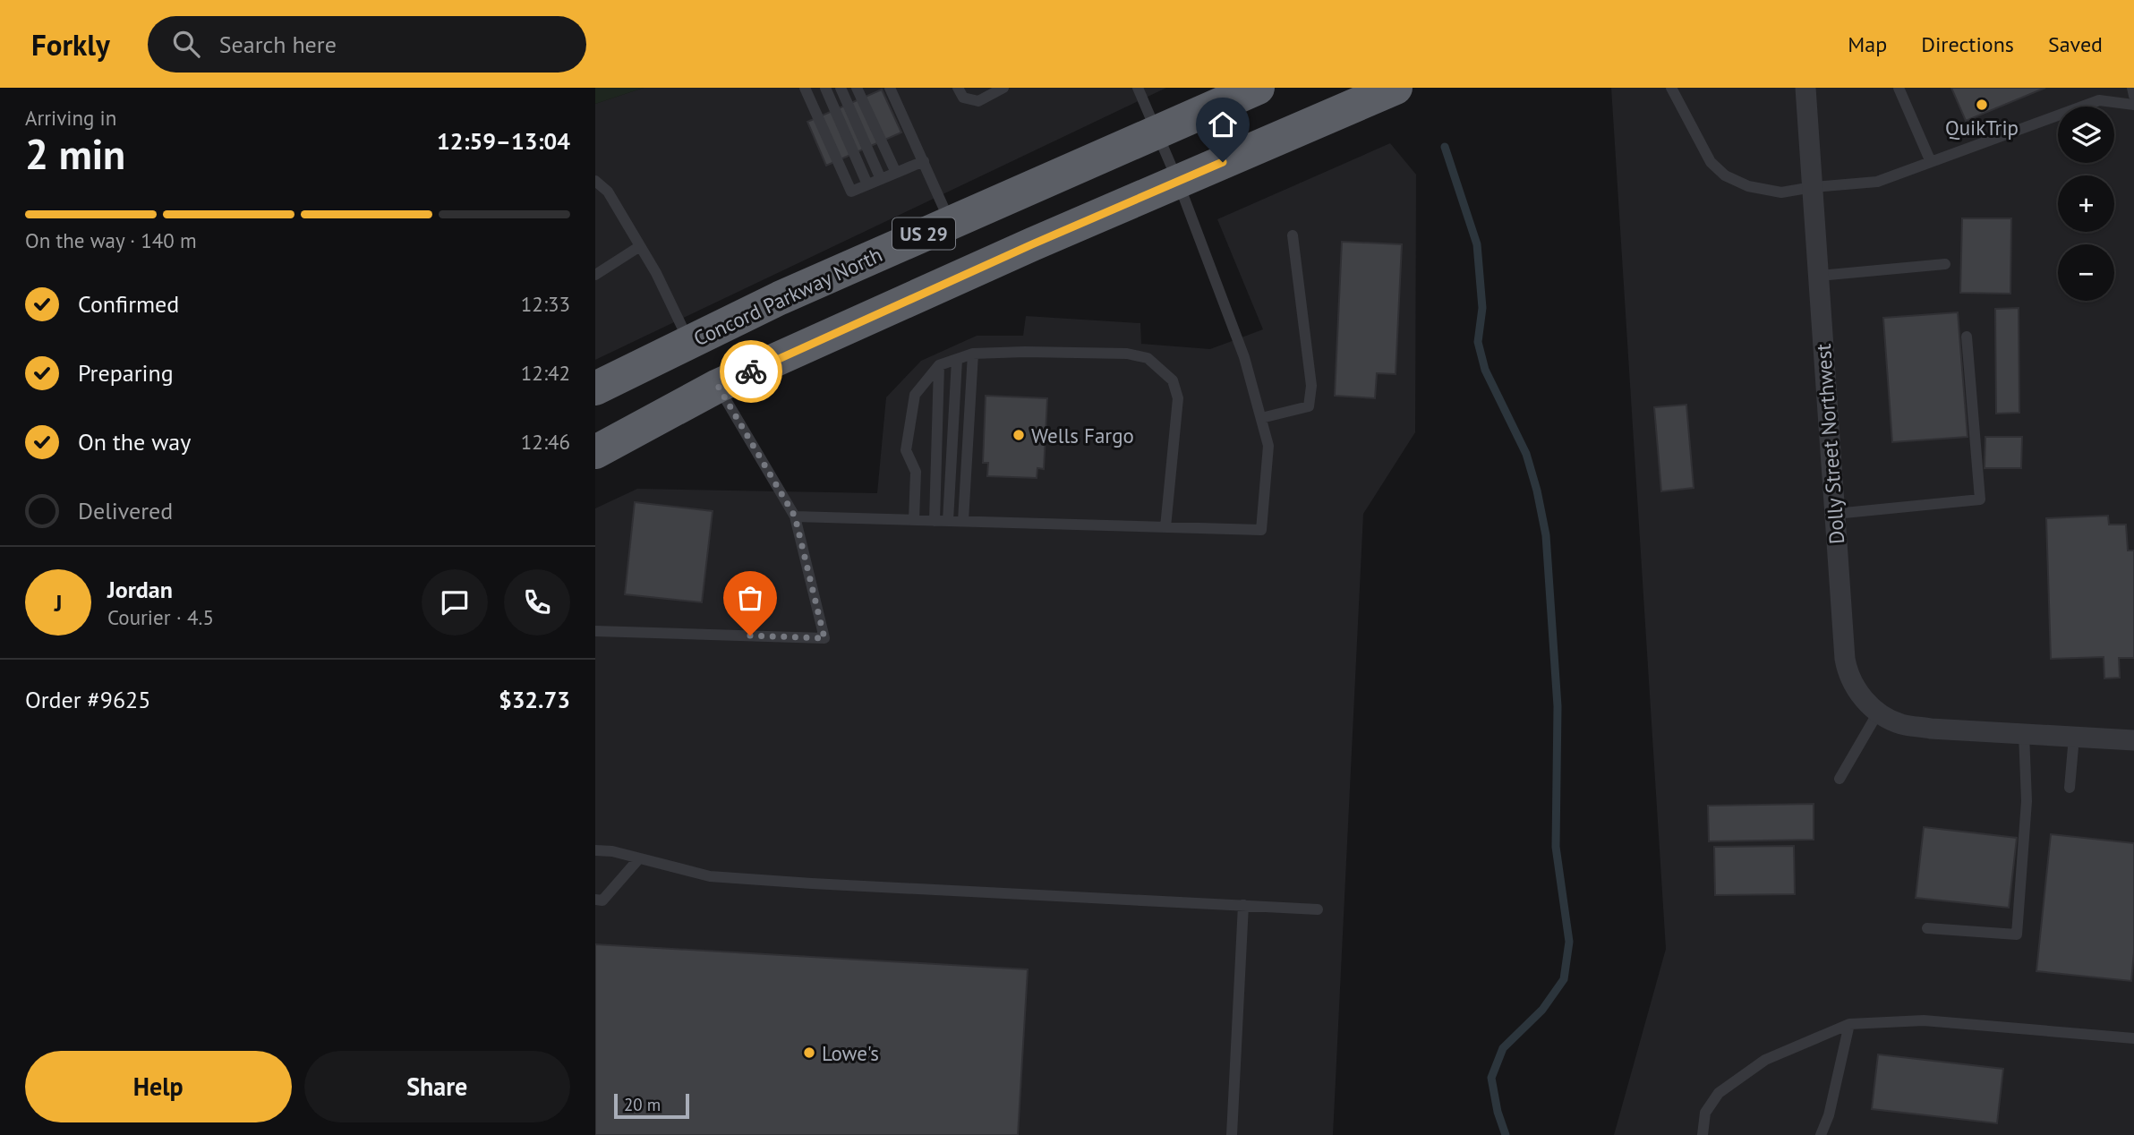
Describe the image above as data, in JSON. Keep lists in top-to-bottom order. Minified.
{"streets":{"highway":["US 29","Concord Parkway North"],"street":["Dolly Street Northwest"]},"places":["QuikTrip","Wells Fargo","Lowe's"],"scale_bar":"20 m","page":{"header":"Forkly","search":"Search here","nav":["Map","Directions","Saved"],"heading":["2 min","Arriving in","12:59–13:04"],"panel":["Jordan","Courier · 4.5","Order #9625","$32.73"],"map_buttons":["+","−"],"bar":"On the way · 140 m","list":[["Confirmed","12:33"],["Preparing","12:42"],["On the way","12:46"],"Delivered"],"round":"J","buttons":["Help","Share"],"scale":"20 m"}}
